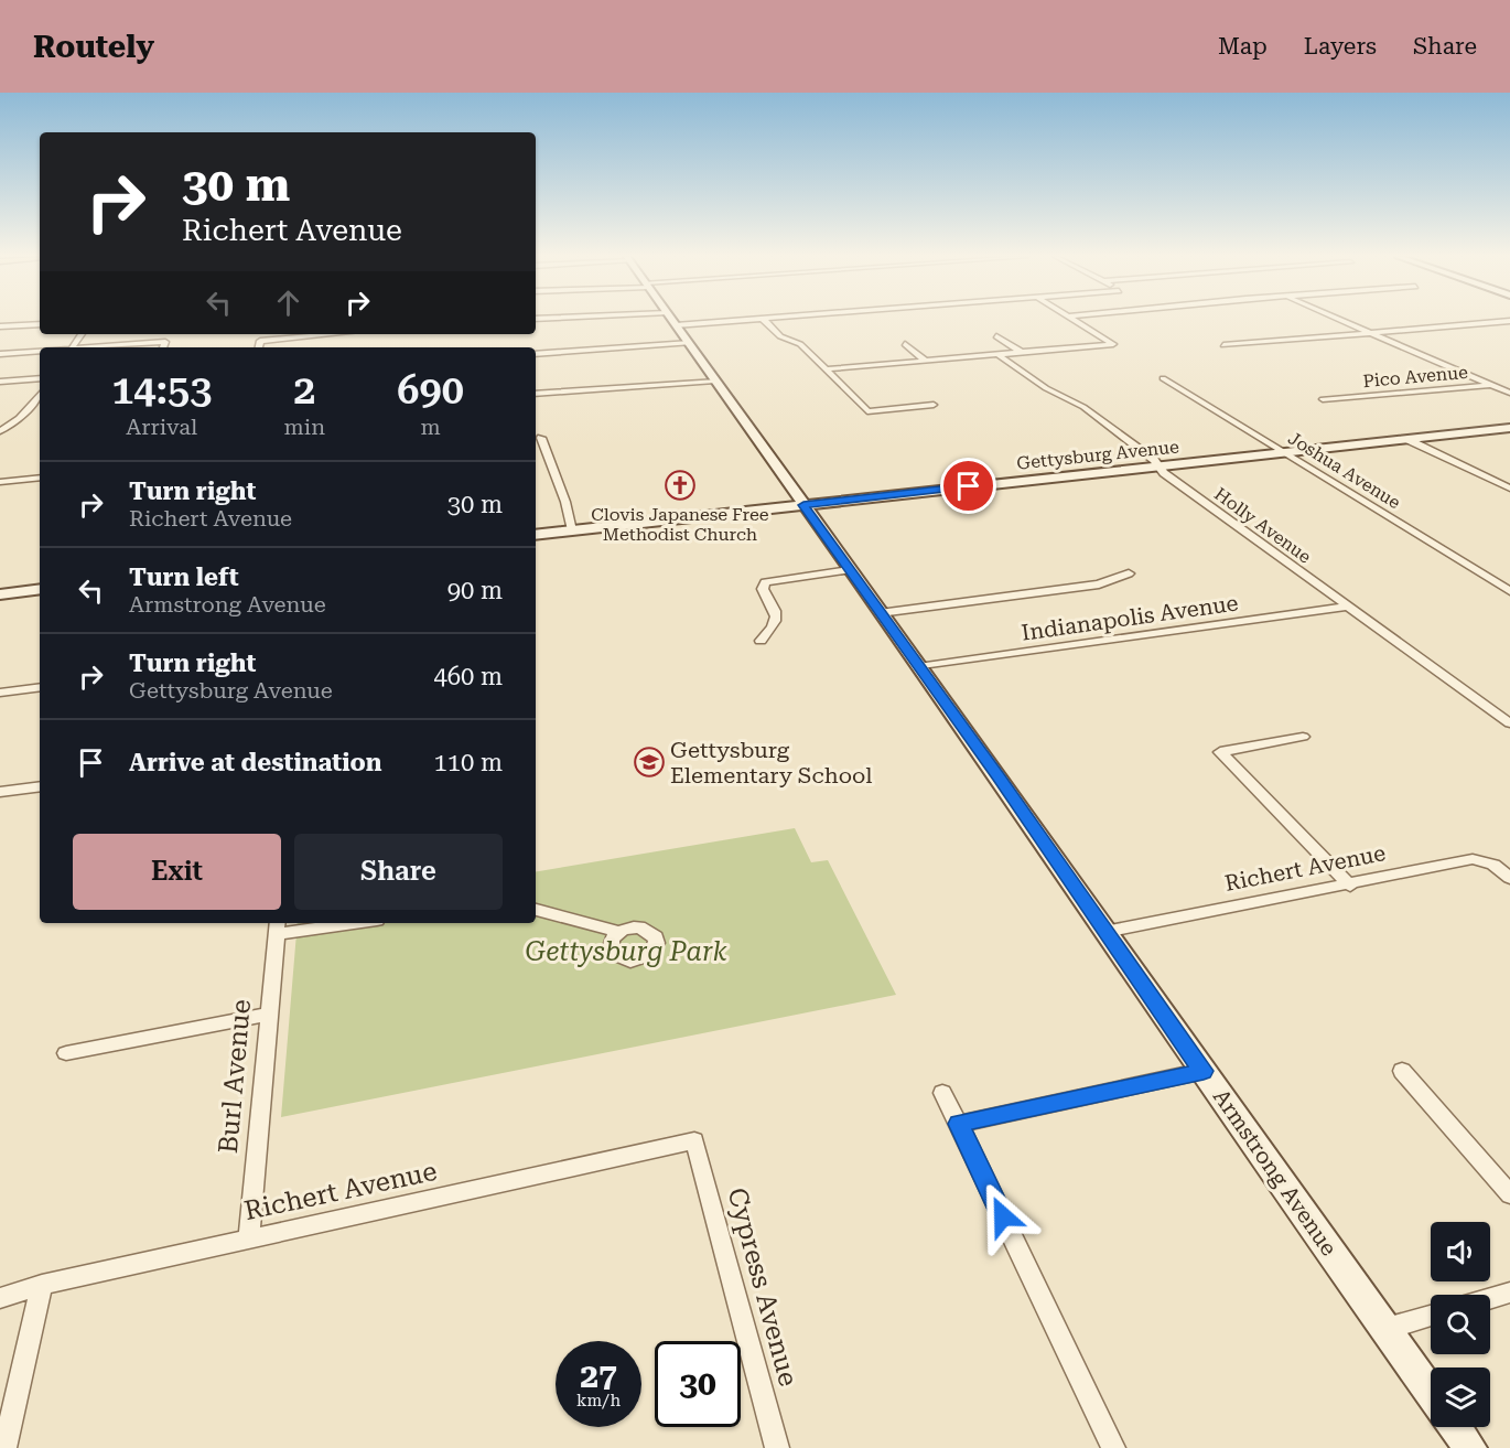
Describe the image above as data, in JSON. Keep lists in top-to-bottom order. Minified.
{"streets":{"street":["Pico Avenue","Gettysburg Avenue","Joshua Avenue","Holly Avenue","Indianapolis Avenue","Richert Avenue","Burl Avenue","Armstrong Avenue","Cypress Avenue"]},"crossings":[["Gettysburg Avenue","Joshua Avenue"],["Gettysburg Avenue","Holly Avenue"],["Gettysburg Avenue","Armstrong Avenue"],["Holly Avenue","Indianapolis Avenue"],["Indianapolis Avenue","Armstrong Avenue"],["Richert Avenue","Burl Avenue"],["Richert Avenue","Armstrong Avenue"],["Richert Avenue","Cypress Avenue"]],"parks":["Gettysburg Park"],"places":{"church":["Clovis Japanese Free Methodist Church"],"school or university":["Gettysburg Elementary School"]},"page":{"header":"Routely","nav":["Map","Layers","Share"],"turn":["30 m","Richert Avenue"],"eta":["14:53","Arrival","2","min","690","m"],"list":[{"name":"Turn right","note":"Richert Avenue","value":"30 m"},{"name":"Turn left","note":"Armstrong Avenue","value":"90 m"},{"name":"Turn right","note":"Gettysburg Avenue","value":"460 m"},{"name":"Arrive at destination","value":"110 m"}],"buttons":["Exit","Share"],"speed":"27 km/h","limit":"30"}}
